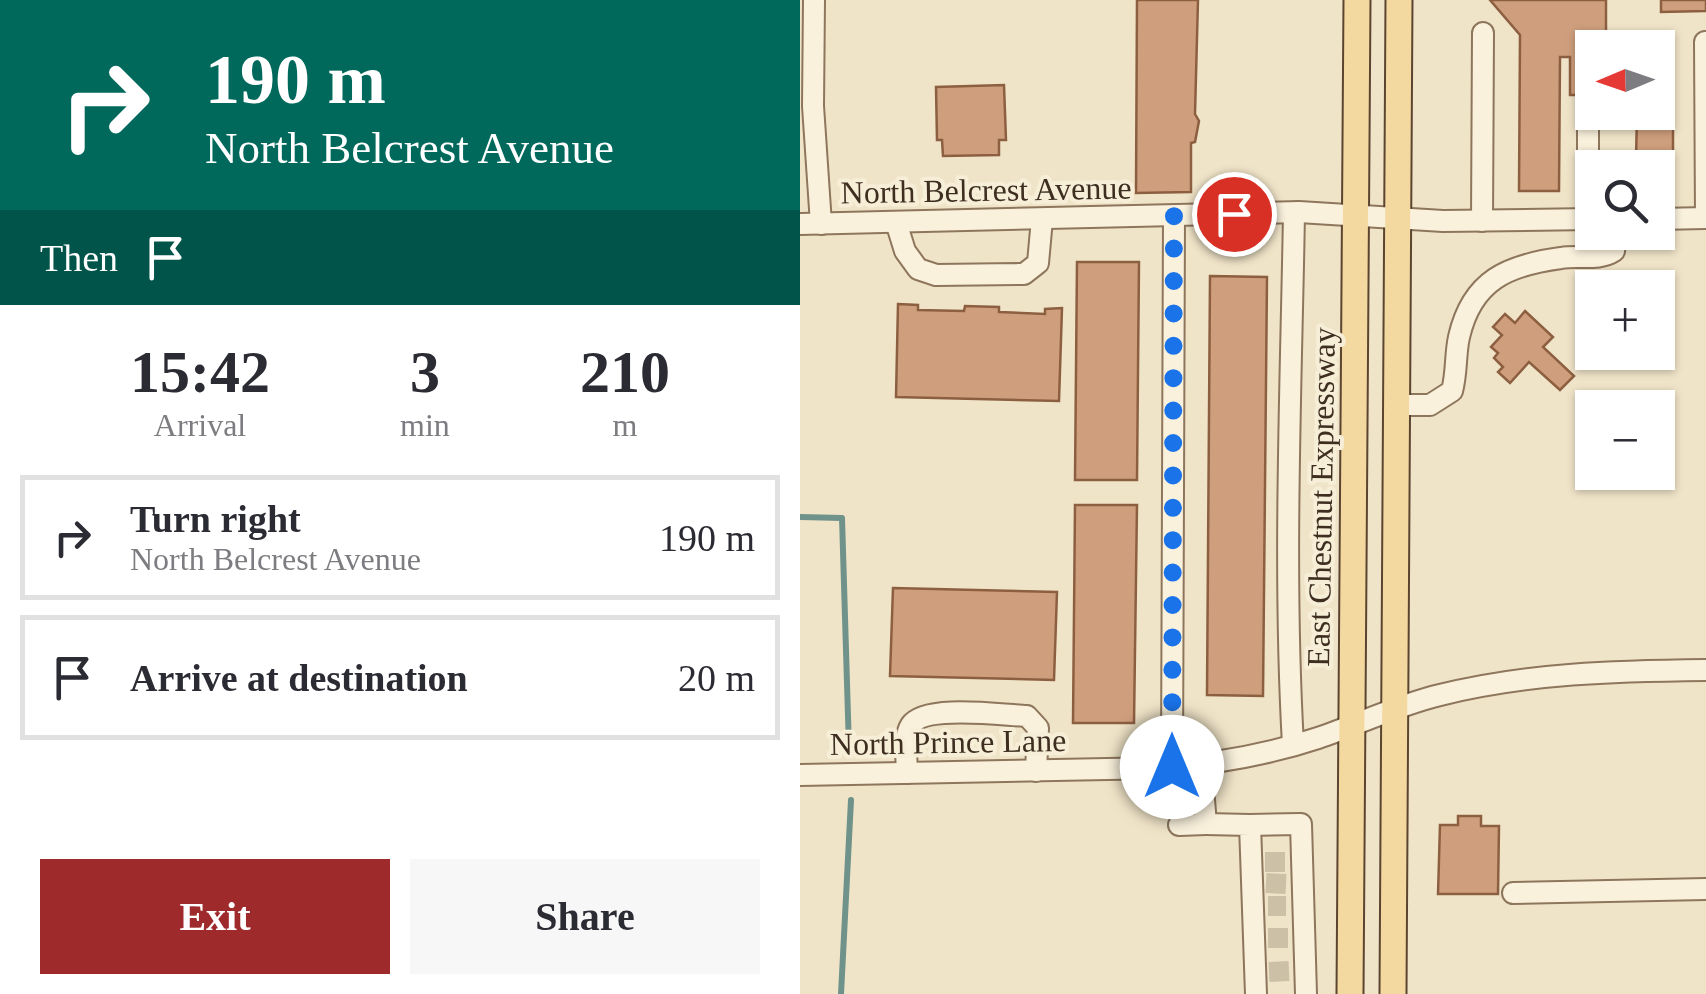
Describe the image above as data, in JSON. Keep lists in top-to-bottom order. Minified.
{"streets":{"main road":["East Chestnut Expressway"],"street":["North Belcrest Avenue","North Prince Lane"]},"crossings":[["North Belcrest Avenue","East Chestnut Expressway"],["East Chestnut Expressway","North Prince Lane"]],"north":"left","page":{"turn":["190 m","North Belcrest Avenue"],"map_buttons":["+","−"],"then":"Then","eta":["15:42","Arrival","3","min","210","m"],"list":[{"name":"Turn right","note":"North Belcrest Avenue","value":"190 m"},{"name":"Arrive at destination","value":"20 m"}],"buttons":["Exit","Share"]}}
